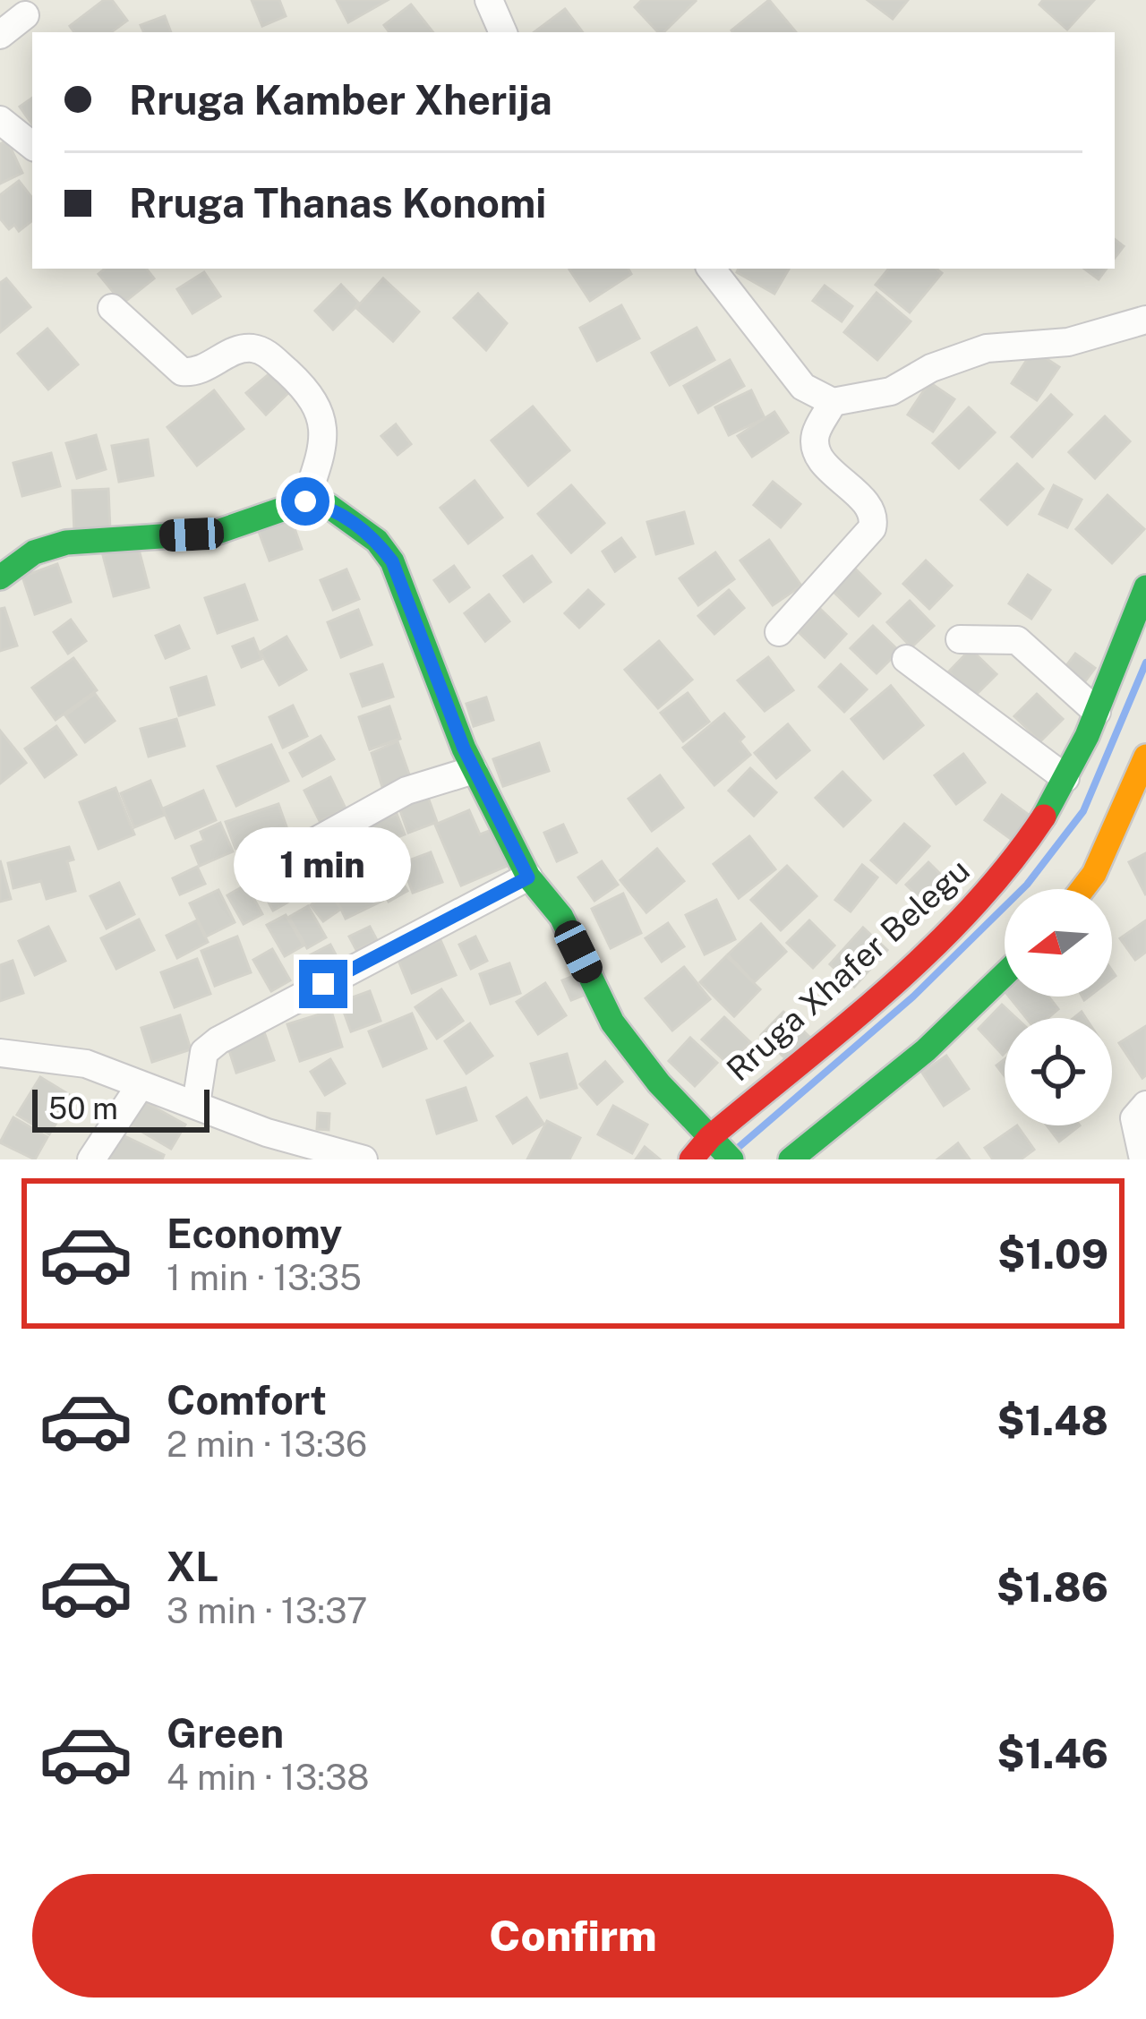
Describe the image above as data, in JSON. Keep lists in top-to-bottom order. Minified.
{"streets":{"street":["Rruga Xhafer Belegu"]},"scale_bar":"50 m","north":"left","page":{"banner":["Rruga Kamber Xherija","Rruga Thanas Konomi"],"bubble":"1 min","scale":"50 m","list":[{"name":"Economy","note":"1 min · 13:35","value":"$1.09"},{"name":"Comfort","note":"2 min · 13:36","value":"$1.48"},{"name":"XL","note":"3 min · 13:37","value":"$1.86"},{"name":"Green","note":"4 min · 13:38","value":"$1.46"}],"buttons":"Confirm"}}
